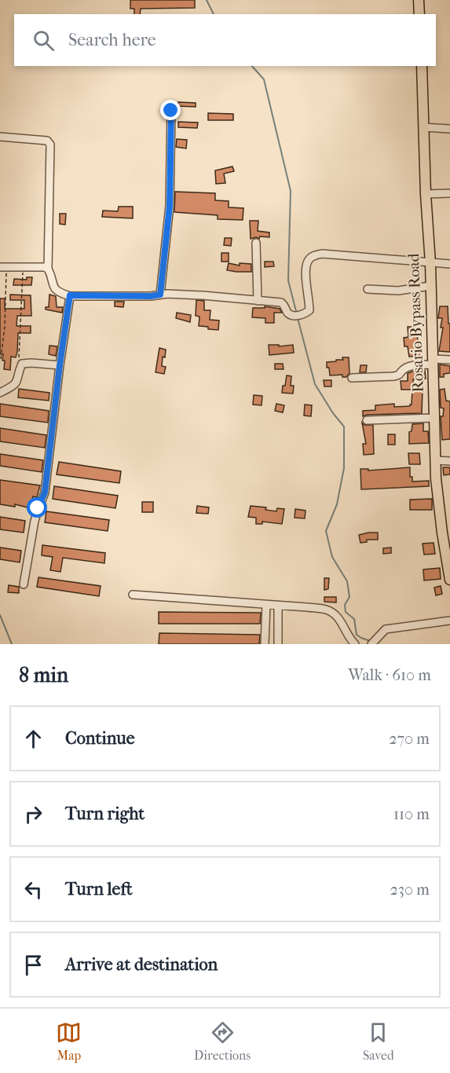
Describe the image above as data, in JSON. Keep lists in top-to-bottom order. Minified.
{"streets":{"main road":["Rosario Bypass Road"]},"page":{"search":"Search here","heading":["8 min","Walk · 610 m"],"list":[["Continue","270 m"],["Turn right","110 m"],["Turn left","230 m"],"Arrive at destination"],"nav":["Map","Directions","Saved"]}}
